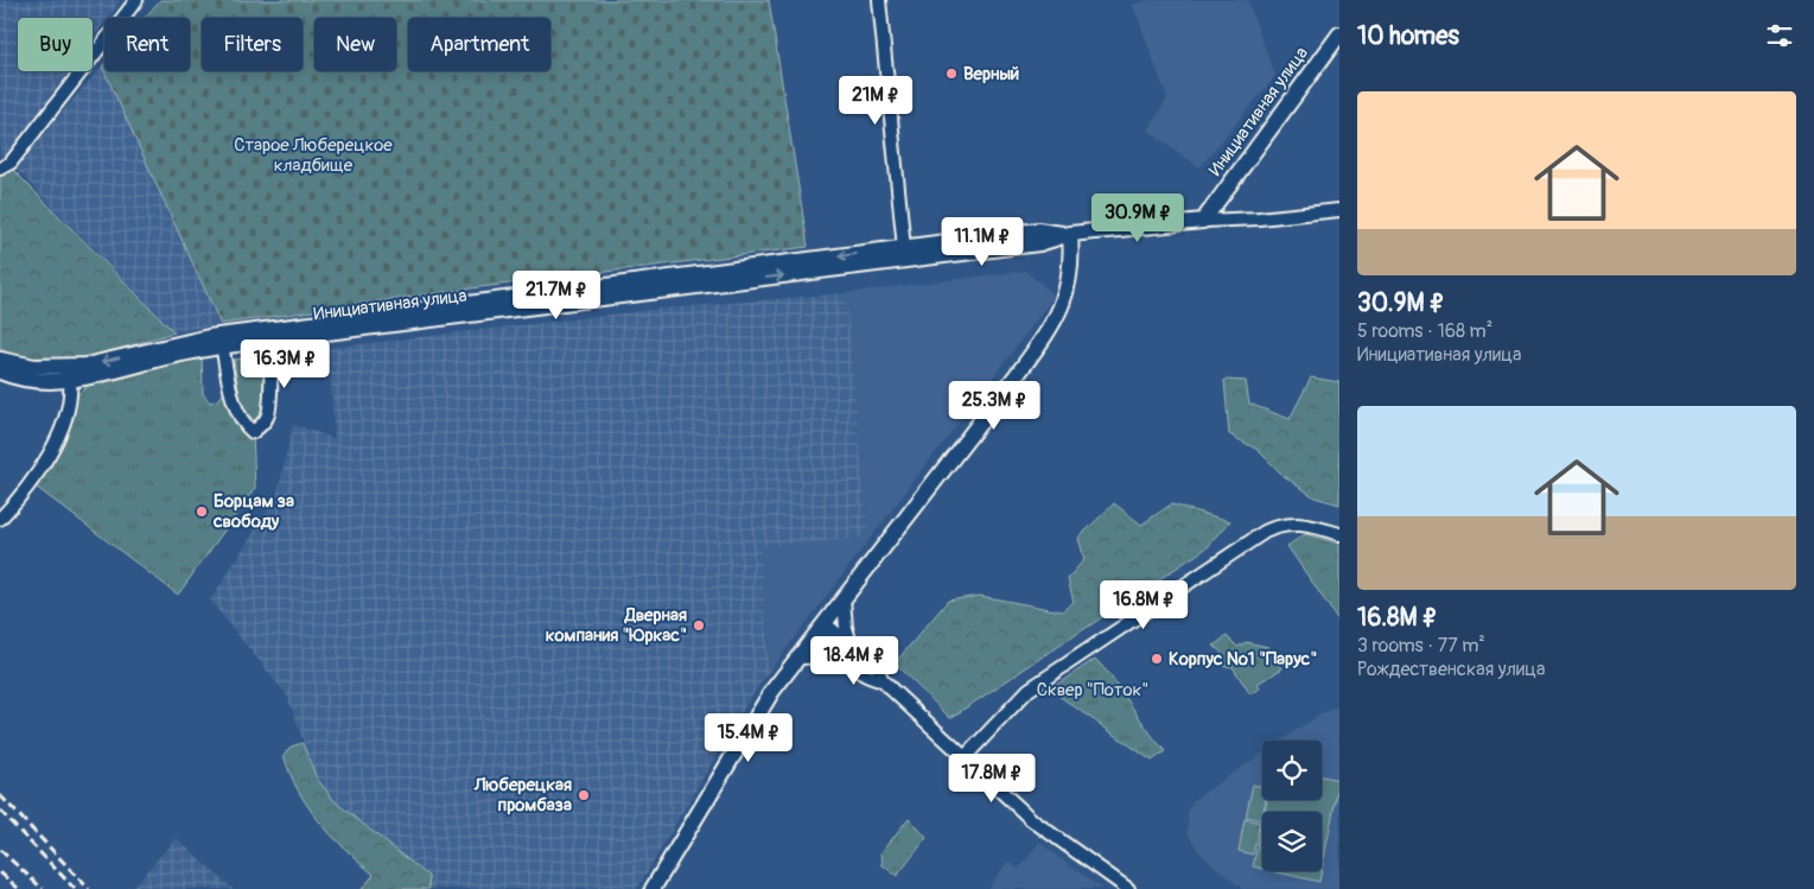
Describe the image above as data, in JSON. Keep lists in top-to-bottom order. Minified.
{"streets":{"main road":["Инициативная улица"]},"parks":["Старое Люберецкое кладбище","Сквер \"Поток\""],"places":["Верный","Борцам за свободу","Дверная компания \"Юркас\"","Корпус №1 \"Парус\"","Люберецкая промбаза"],"page":{"heading":"10 homes","chip":["Buy","Rent","Filters","New","Apartment"],"list":[{"name":"30.9M ₽","note":"5 rooms · 168 m² · Инициативная улица"},{"name":"16.8M ₽","note":"3 rooms · 77 m² · Рождественская улица"}],"price":["21M ₽","30.9M ₽","11.1M ₽","21.7M ₽","16.3M ₽","25.3M ₽","16.8M ₽","18.4M ₽","15.4M ₽","17.8M ₽"]}}
